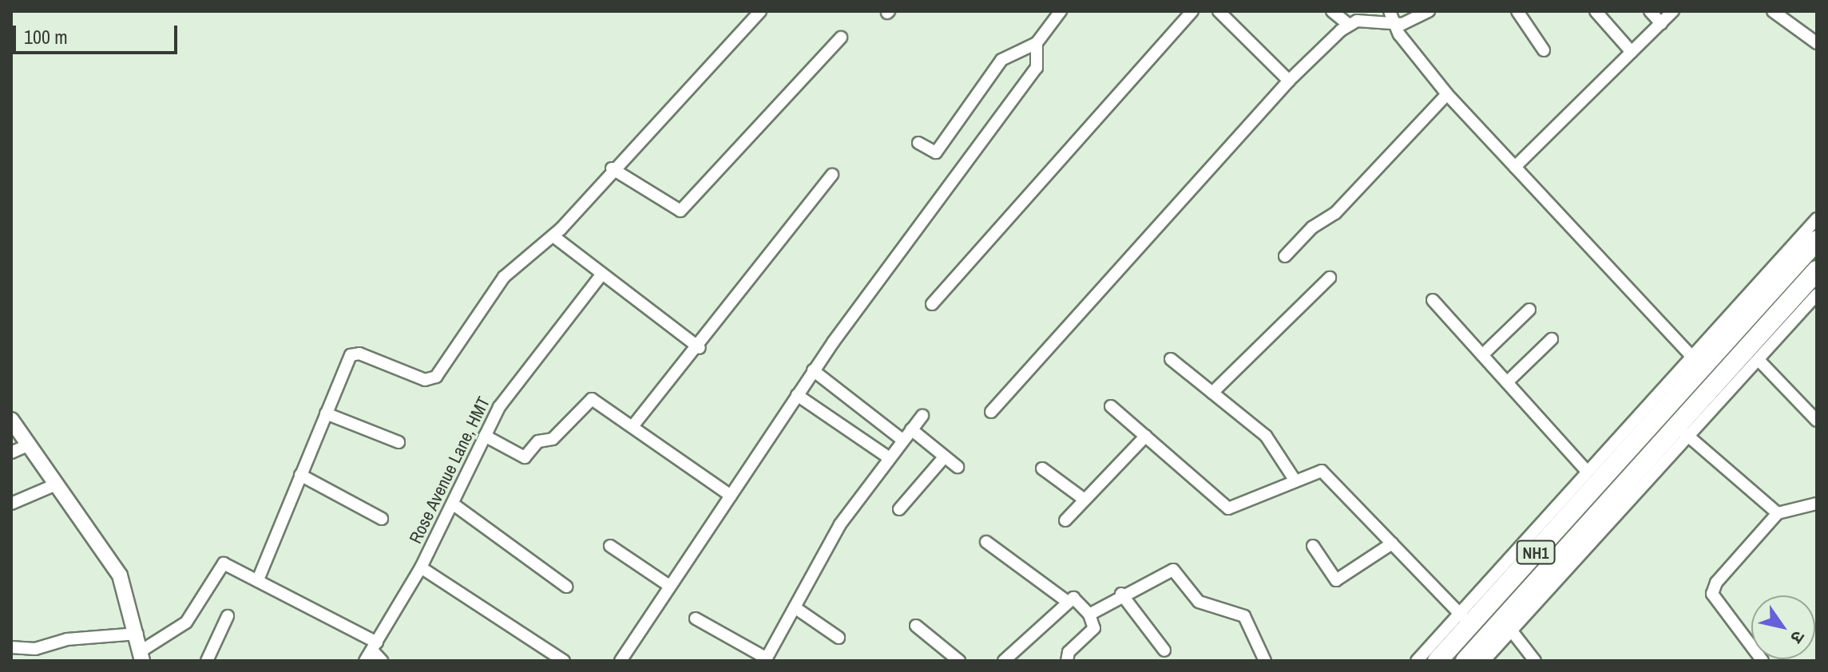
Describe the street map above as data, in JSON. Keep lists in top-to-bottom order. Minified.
{"streets":{"highway":["NH1"],"street":["Rose Avenue Lane, HMT"]},"scale_bar":"100 m","north":"bottom right"}
